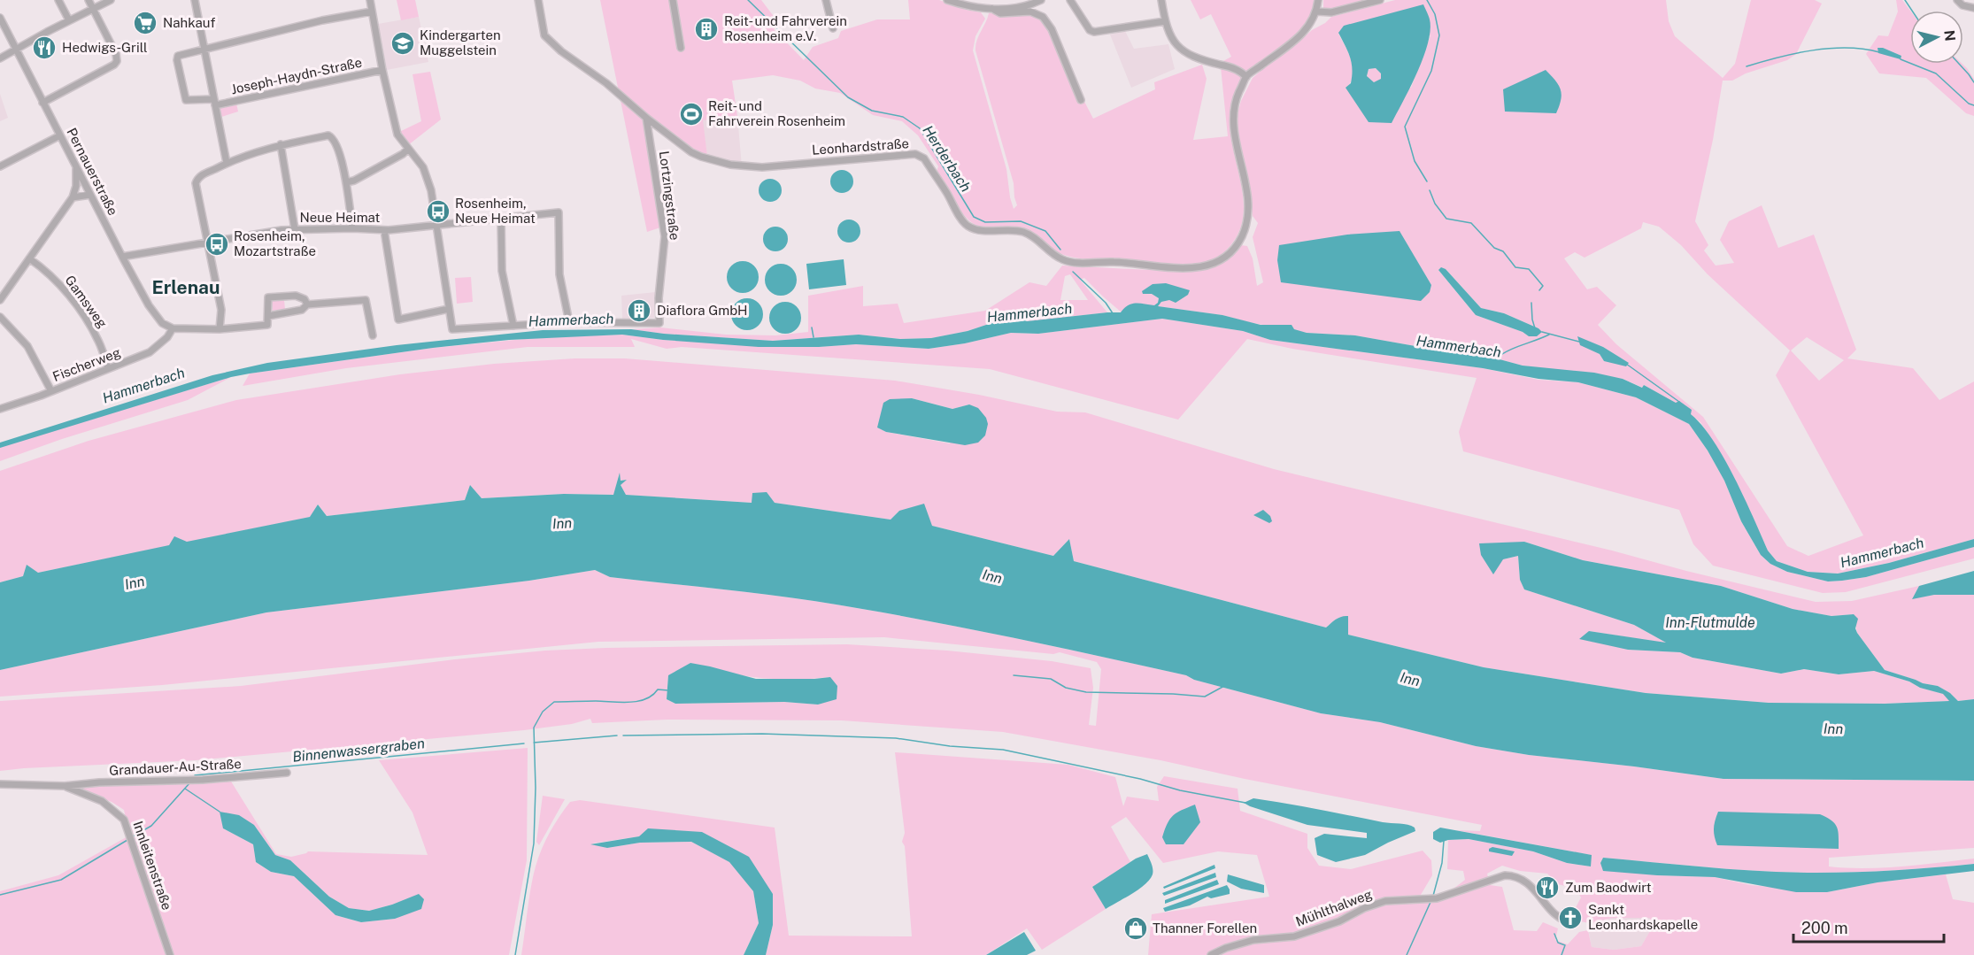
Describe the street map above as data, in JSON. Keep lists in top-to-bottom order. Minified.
{"streets":{"street":["Joseph-Haydn-Straße","Leonhardstraße","Pernauerstraße","Lortzingstraße","Neue Heimat","Gamsweg","Fischerweg","Grandauer-Au-Straße","Innleitenstraße","Mühlthalweg"]},"crossings":[["Leonhardstraße","Lortzingstraße"],["Pernauerstraße","Neue Heimat"],["Pernauerstraße","Fischerweg"],["Lortzingstraße","Neue Heimat"],["Gamsweg","Fischerweg"],["Grandauer-Au-Straße","Innleitenstraße"]],"districts":["Erlenau"],"water":["Herderbach","Hammerbach","Inn","Inn-Flutmulde","Binnenwassergraben"],"places":{"supermarket":["Nahkauf"],"building":["Reit- und Fahrverein Rosenheim e.V.","Diaflora GmbH"],"school or university":["Kindergarten Muggelstein"],"restaurant":["Hedwigs-Grill","Zum Baodwirt"],"sports":["Reit- und Fahrverein Rosenheim"],"bus stop":["Rosenheim, Neue Heimat","Rosenheim, Mozartstraße"],"church":["Sankt Leonhardskapelle"],"shop":["Thanner Forellen"]},"scale_bar":"200 m","north":"right"}
